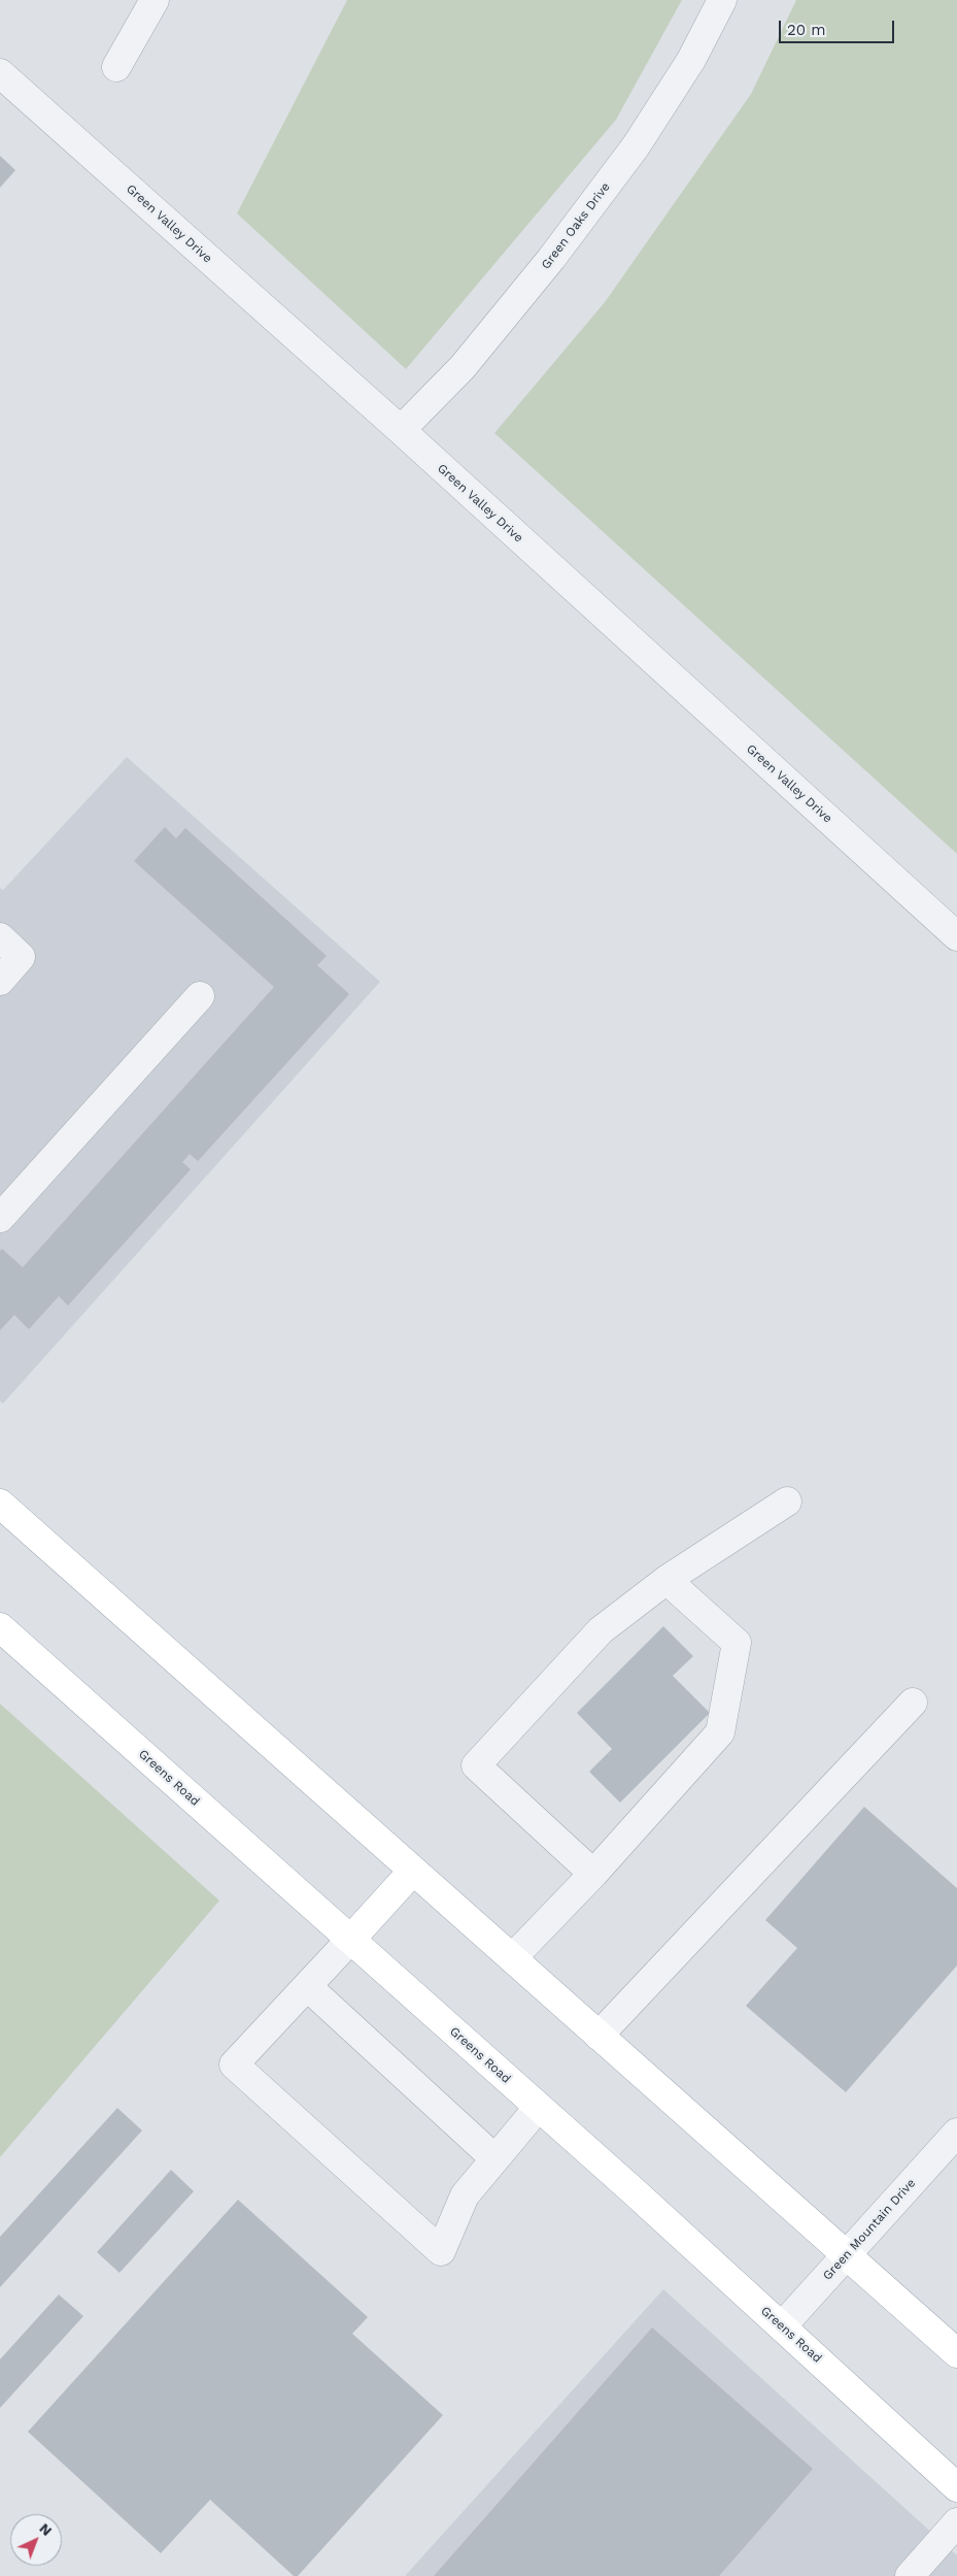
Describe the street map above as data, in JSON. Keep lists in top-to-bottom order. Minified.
{"streets":{"main road":["Greens Road"],"street":["Green Valley Drive","Green Oaks Drive","Green Mountain Drive"]},"crossings":[["Green Valley Drive","Green Oaks Drive"],["Greens Road","Green Mountain Drive"]],"scale_bar":"20 m","north":"top right"}
